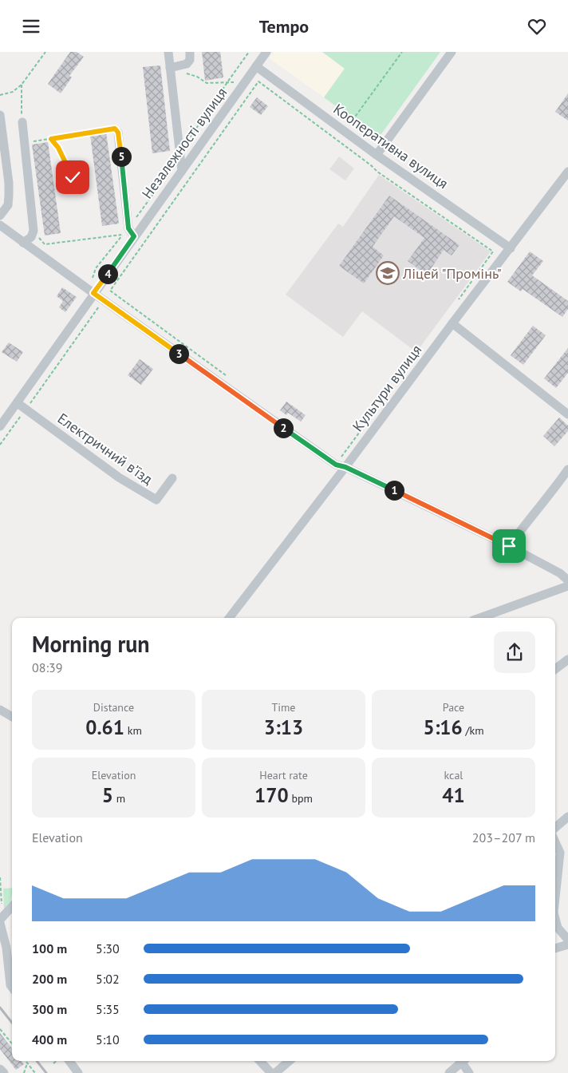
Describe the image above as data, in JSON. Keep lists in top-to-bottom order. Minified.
{"streets":{"street":["Незалежності вулиця","Кооперативна вулиця","Культури вулиця","Електричний в’їзд"]},"crossings":[["Незалежності вулиця","Кооперативна вулиця"],["Незалежності вулиця","Електричний в’їзд"],["Кооперативна вулиця","Культури вулиця"]],"places":{"school or university":["Ліцей \"Промінь\""]},"page":{"header":"Tempo","pins":["5","4","3","2","1"],"heading":["Morning run","08:39"],"stats":[["Distance","0.61 km"],["Time","3:13"],["Pace","5:16 /km"],["Elevation","5 m"],["Heart rate","170 bpm"],["kcal","41"]],"chart":["Elevation","203–207 m"],"list":[{"name":"100 m","note":"5:30"},{"name":"200 m","note":"5:02"},{"name":"300 m","note":"5:35"},{"name":"400 m","note":"5:10"}]}}
